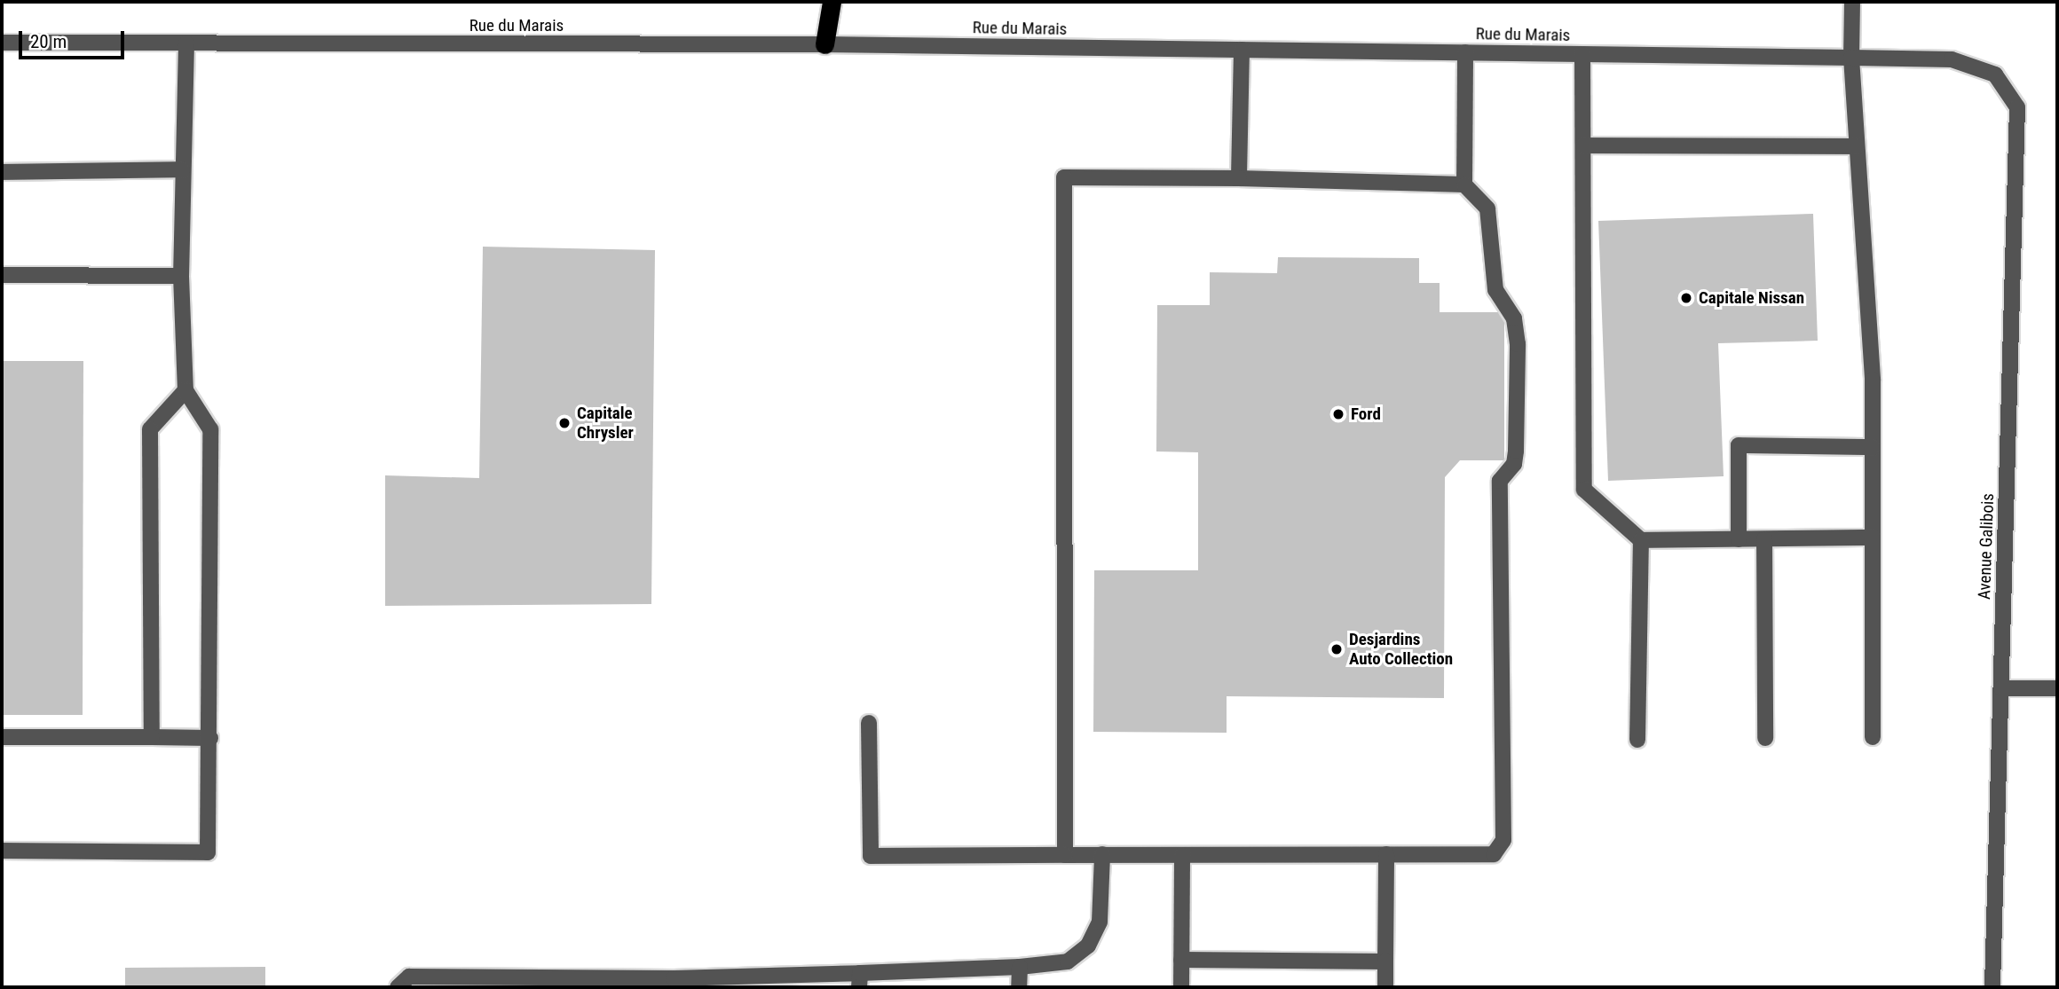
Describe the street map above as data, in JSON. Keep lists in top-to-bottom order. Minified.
{"streets":{"street":["Rue du Marais","Avenue Galibois"]},"crossings":[["Rue du Marais","Avenue Galibois"]],"places":["Capitale Nissan","Ford","Capitale Chrysler","Desjardins Auto Collection"],"scale_bar":"20 m"}
